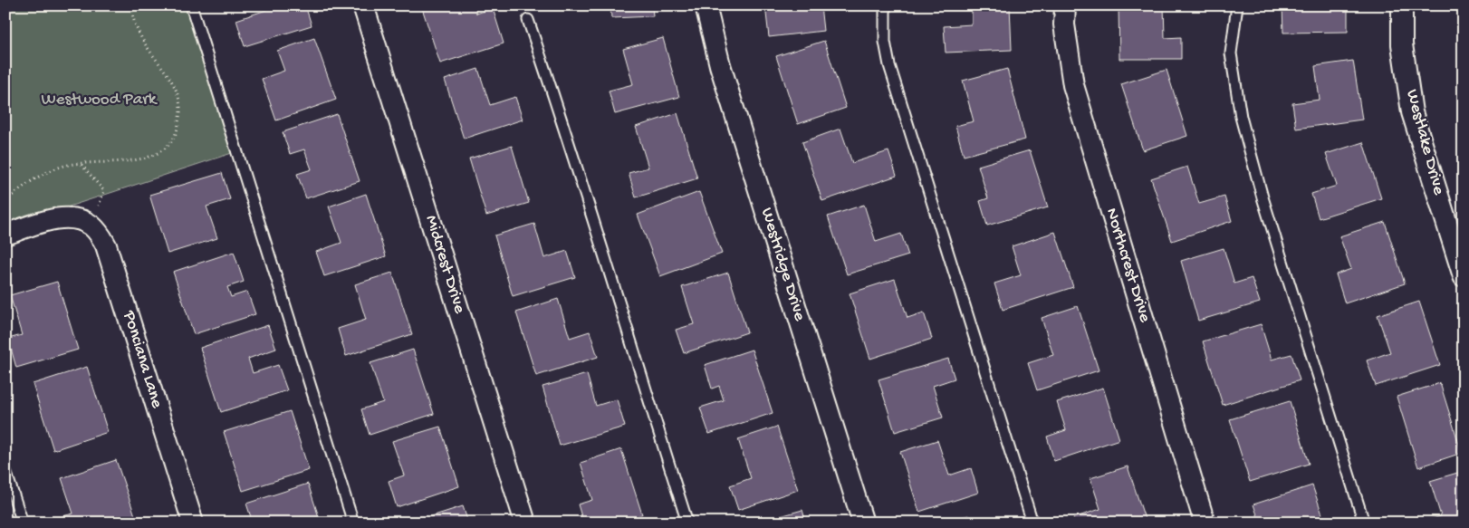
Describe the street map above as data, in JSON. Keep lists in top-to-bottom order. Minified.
{"streets":{"street":["Westlake Drive","Midcrest Drive","Westridge Drive","Northcrest Drive","Ponciana Lane"]},"parks":["Westwood Park"]}
